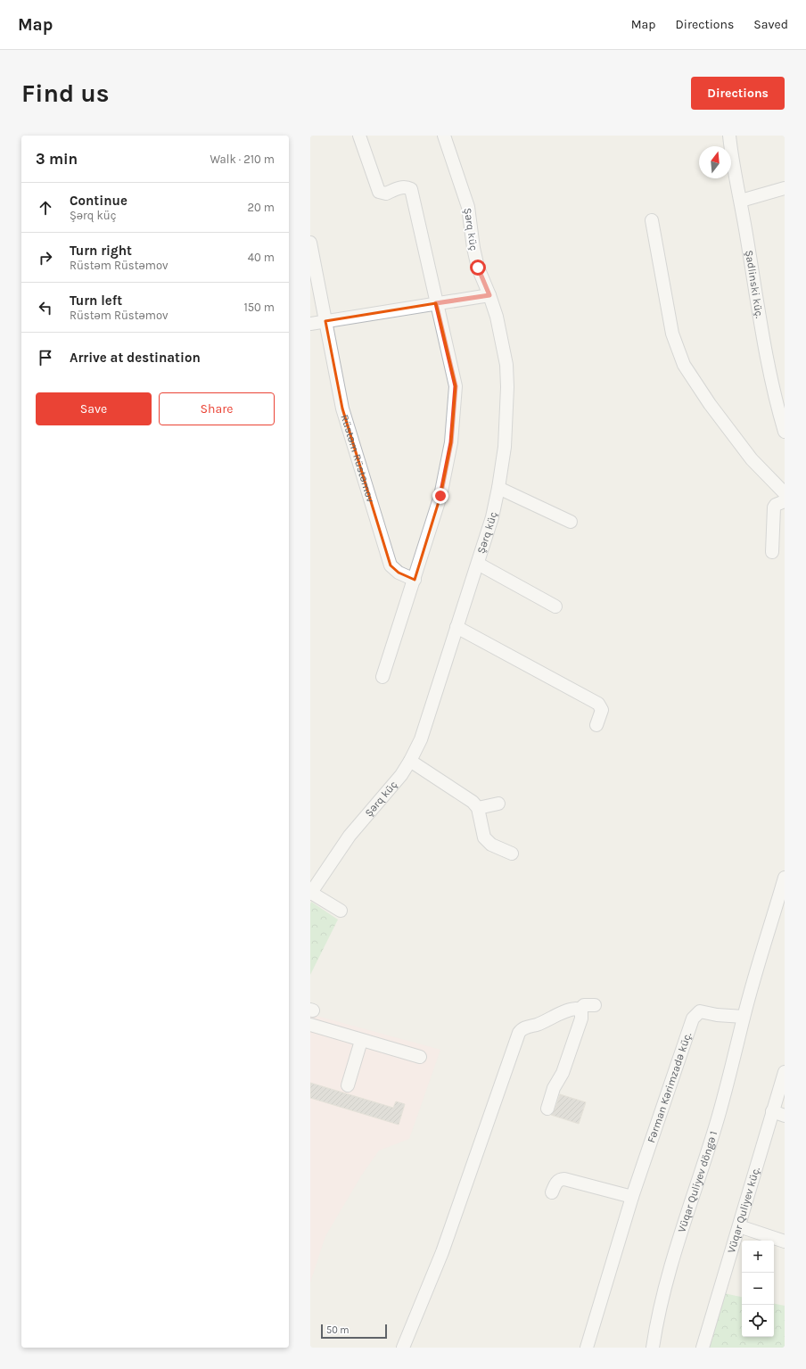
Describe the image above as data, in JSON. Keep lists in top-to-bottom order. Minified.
{"streets":{"street":["Şərq küç","Şadlinski küç.","Rüstəm Rüstəmov","Fərman Kərimzadə küç.","Vüqar Quliyev döngə 1","Vüqar Quliyev küç."]},"crossings":[["Fərman Kərimzadə küç.","Vüqar Quliyev döngə 1"]],"scale_bar":"50 m","north":"top","page":{"header":"Map","nav":["Map","Directions","Saved"],"buttons":["Directions",["Save","Share"]],"title":"Find us","heading":["3 min","Walk · 210 m"],"list":[["Continue","Şərq küç","20 m"],["Turn right","Rüstəm Rüstəmov","40 m"],["Turn left","Rüstəm Rüstəmov","150 m"],"Arrive at destination"],"map_buttons":["+","−"],"scale":"50 m"}}
